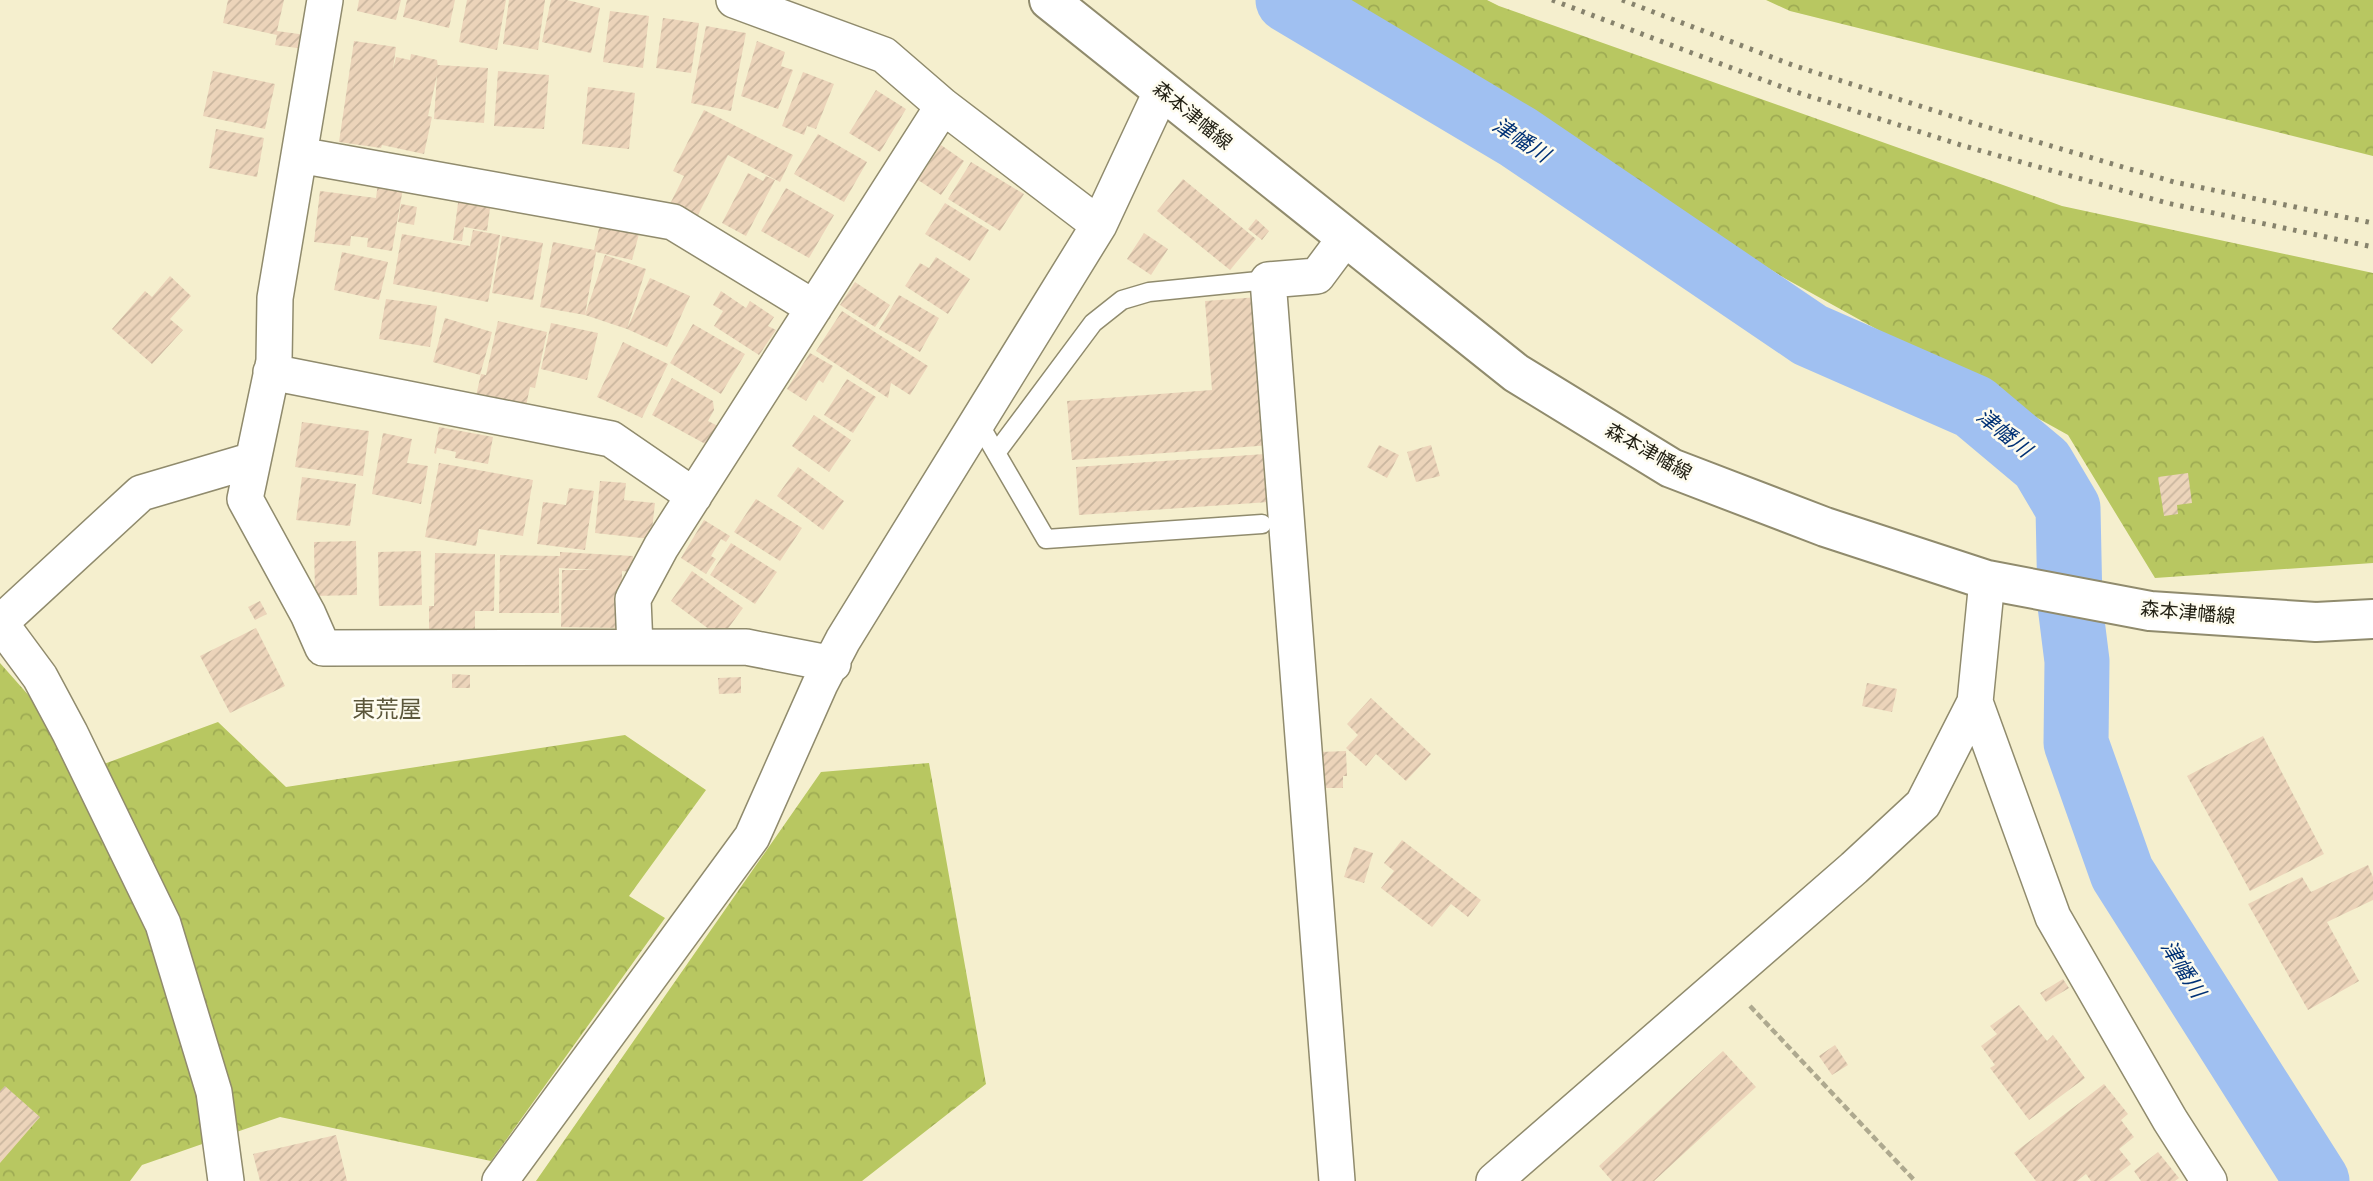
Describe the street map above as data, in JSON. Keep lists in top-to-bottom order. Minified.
{"streets":{"main road":["森本津幡線"]},"districts":["東荒屋"],"water":["津幡川"]}
